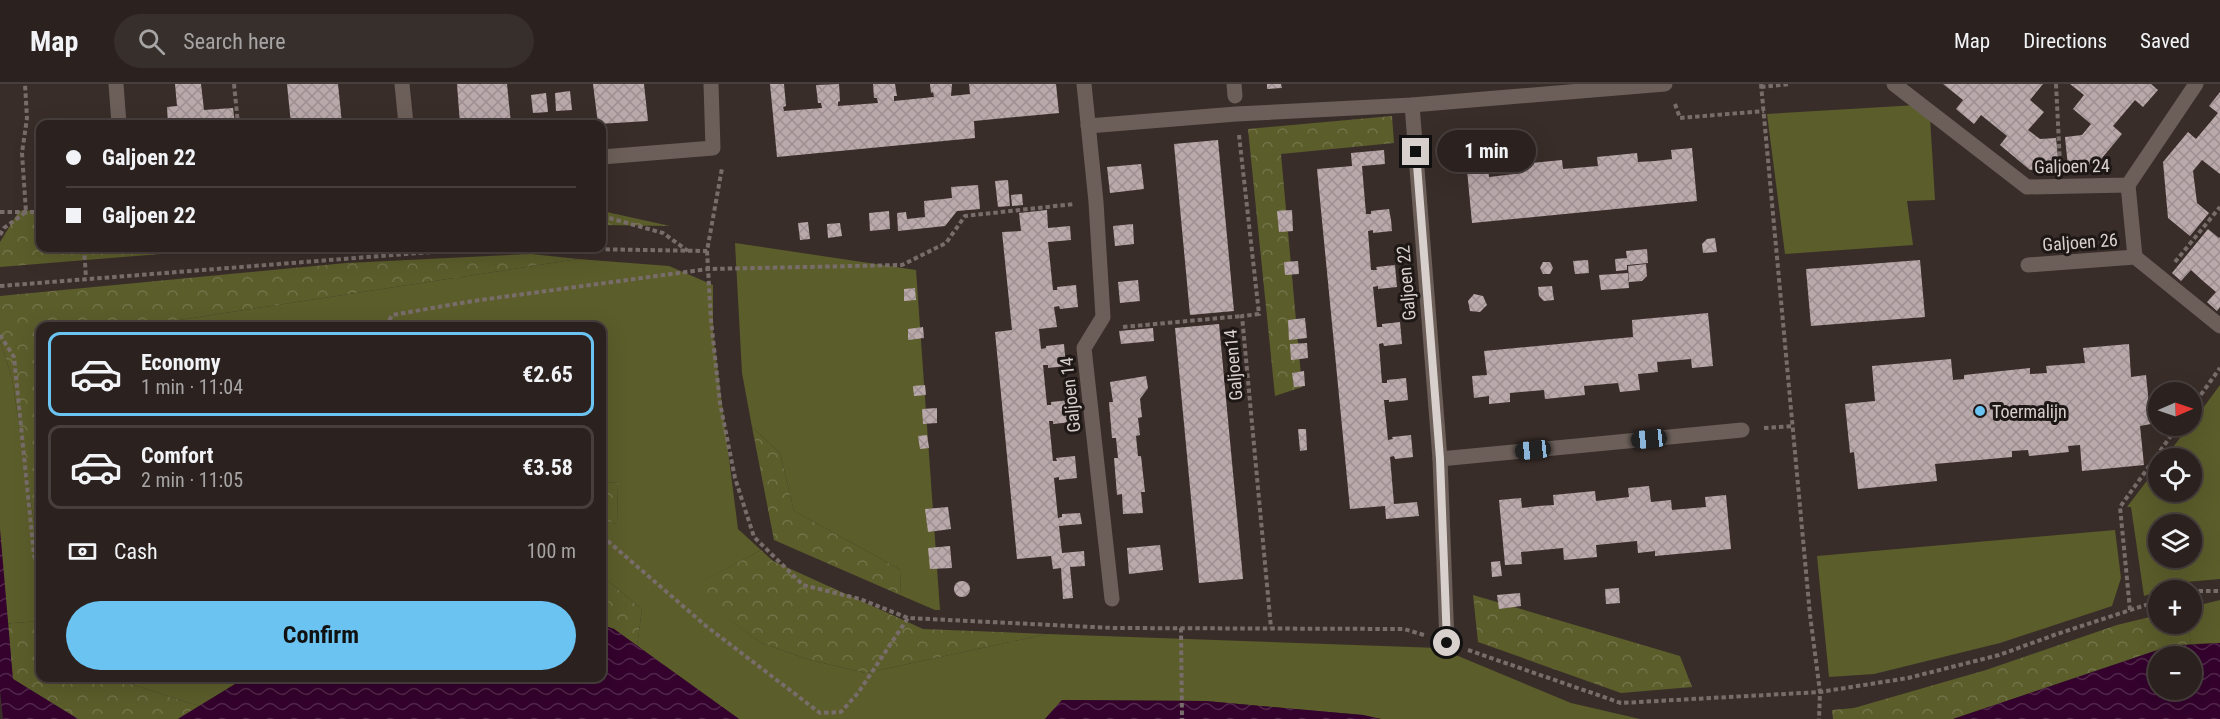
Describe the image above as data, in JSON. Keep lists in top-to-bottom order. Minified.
{"streets":{"street":["Galjoen 24","Galjoen 26","Galjoen 22","Galjoen 14"],"path":["Galjoen14"]},"crossings":[["Galjoen 24","Galjoen 26"]],"places":["Toermalijn"],"north":"right","page":{"header":"Map","search":"Search here","nav":["Map","Directions","Saved"],"banner":["Galjoen 22","Galjoen 22"],"bubble":"1 min","list":[{"name":"Economy","note":"1 min · 11:04","value":"€2.65"},{"name":"Comfort","note":"2 min · 11:05","value":"€3.58"}],"map_buttons":["+","−"],"pay":["Cash","100 m"],"buttons":"Confirm"}}
